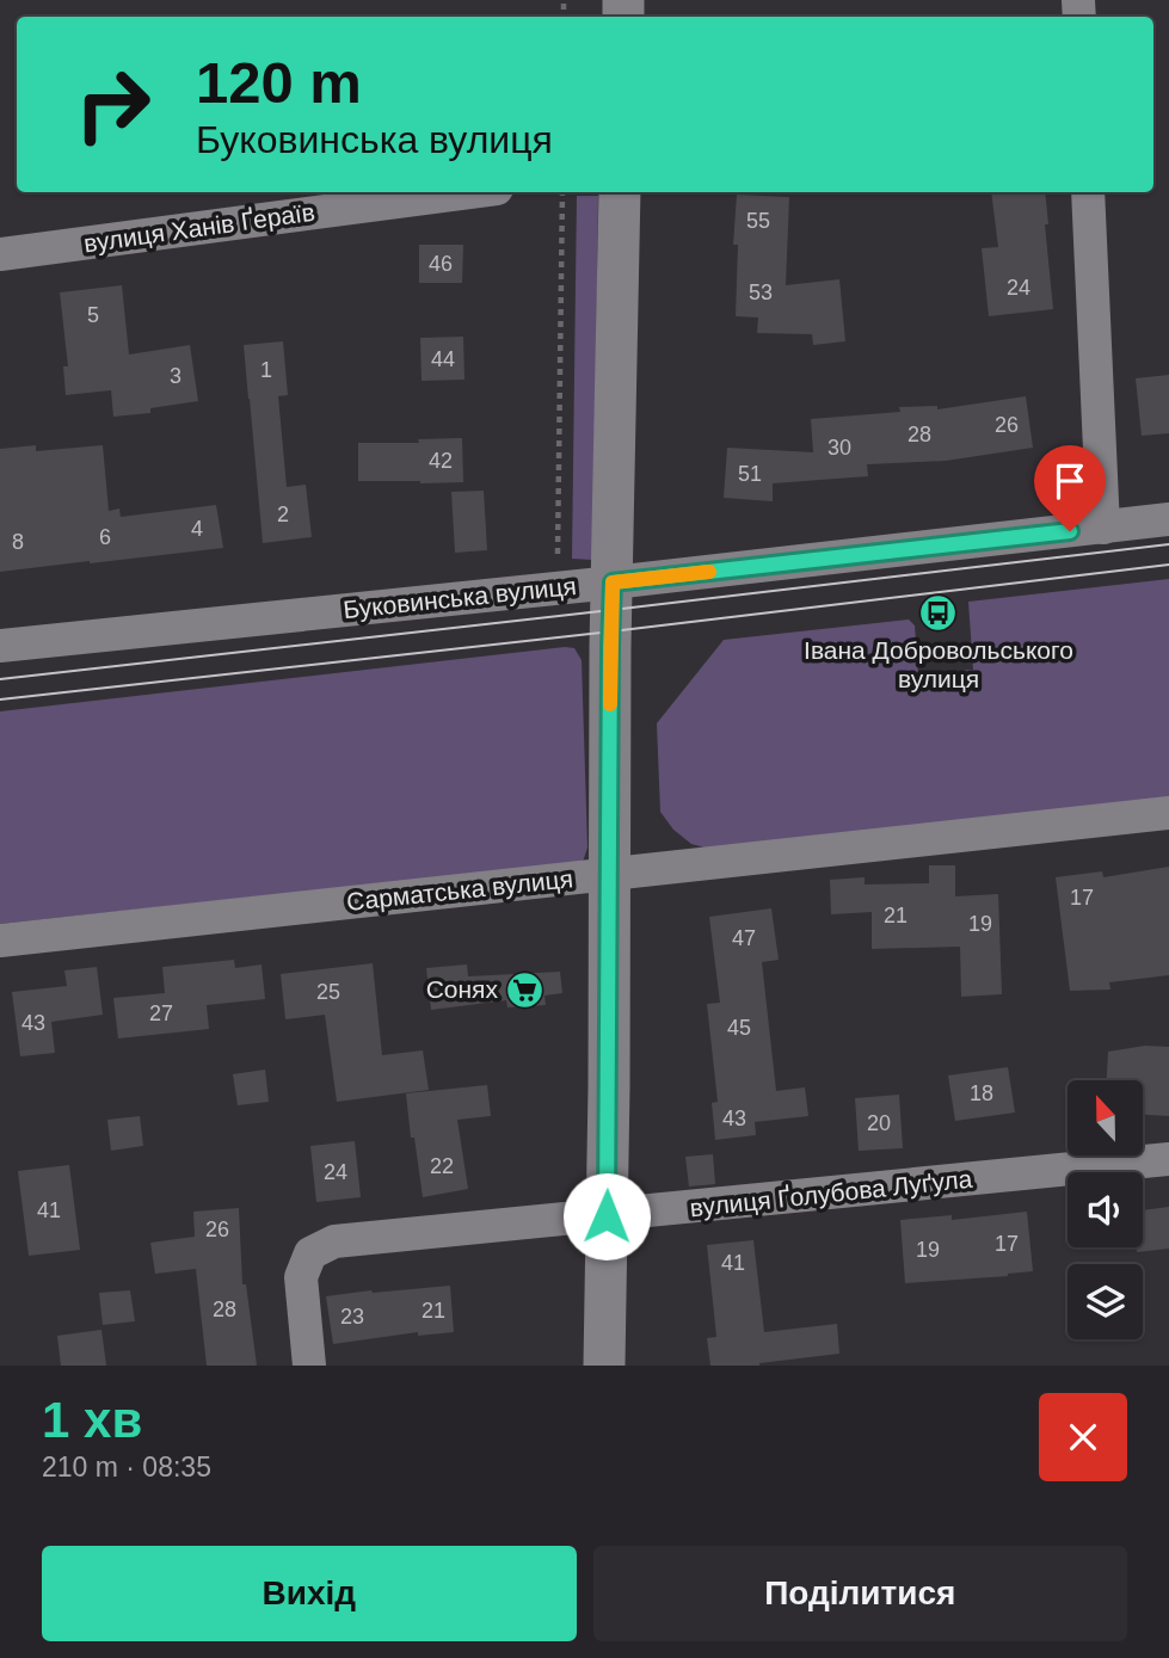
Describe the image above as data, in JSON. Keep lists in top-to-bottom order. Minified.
{"streets":{"street":["вулиця Ханів Ґераїв","Буковинська вулиця","Сарматська вулиця","вулиця Ґолубова Луґула"]},"places":{"bus stop":["Івана Добровольського вулиця"],"supermarket":["Сонях"]},"house_numbers":["55","46","24","53","5","44","1","3","26","28","30","42","51","2","4","6","8","17","21","19","47","25","27","43","45","18","43","20","22","24","41","26","17","19","41","28","21","23"],"north":"top","page":{"turn":["120 m","Буковинська вулиця"],"heading":["1 хв","210 m · 08:35"],"buttons":["Вихід","Поділитися"]}}
